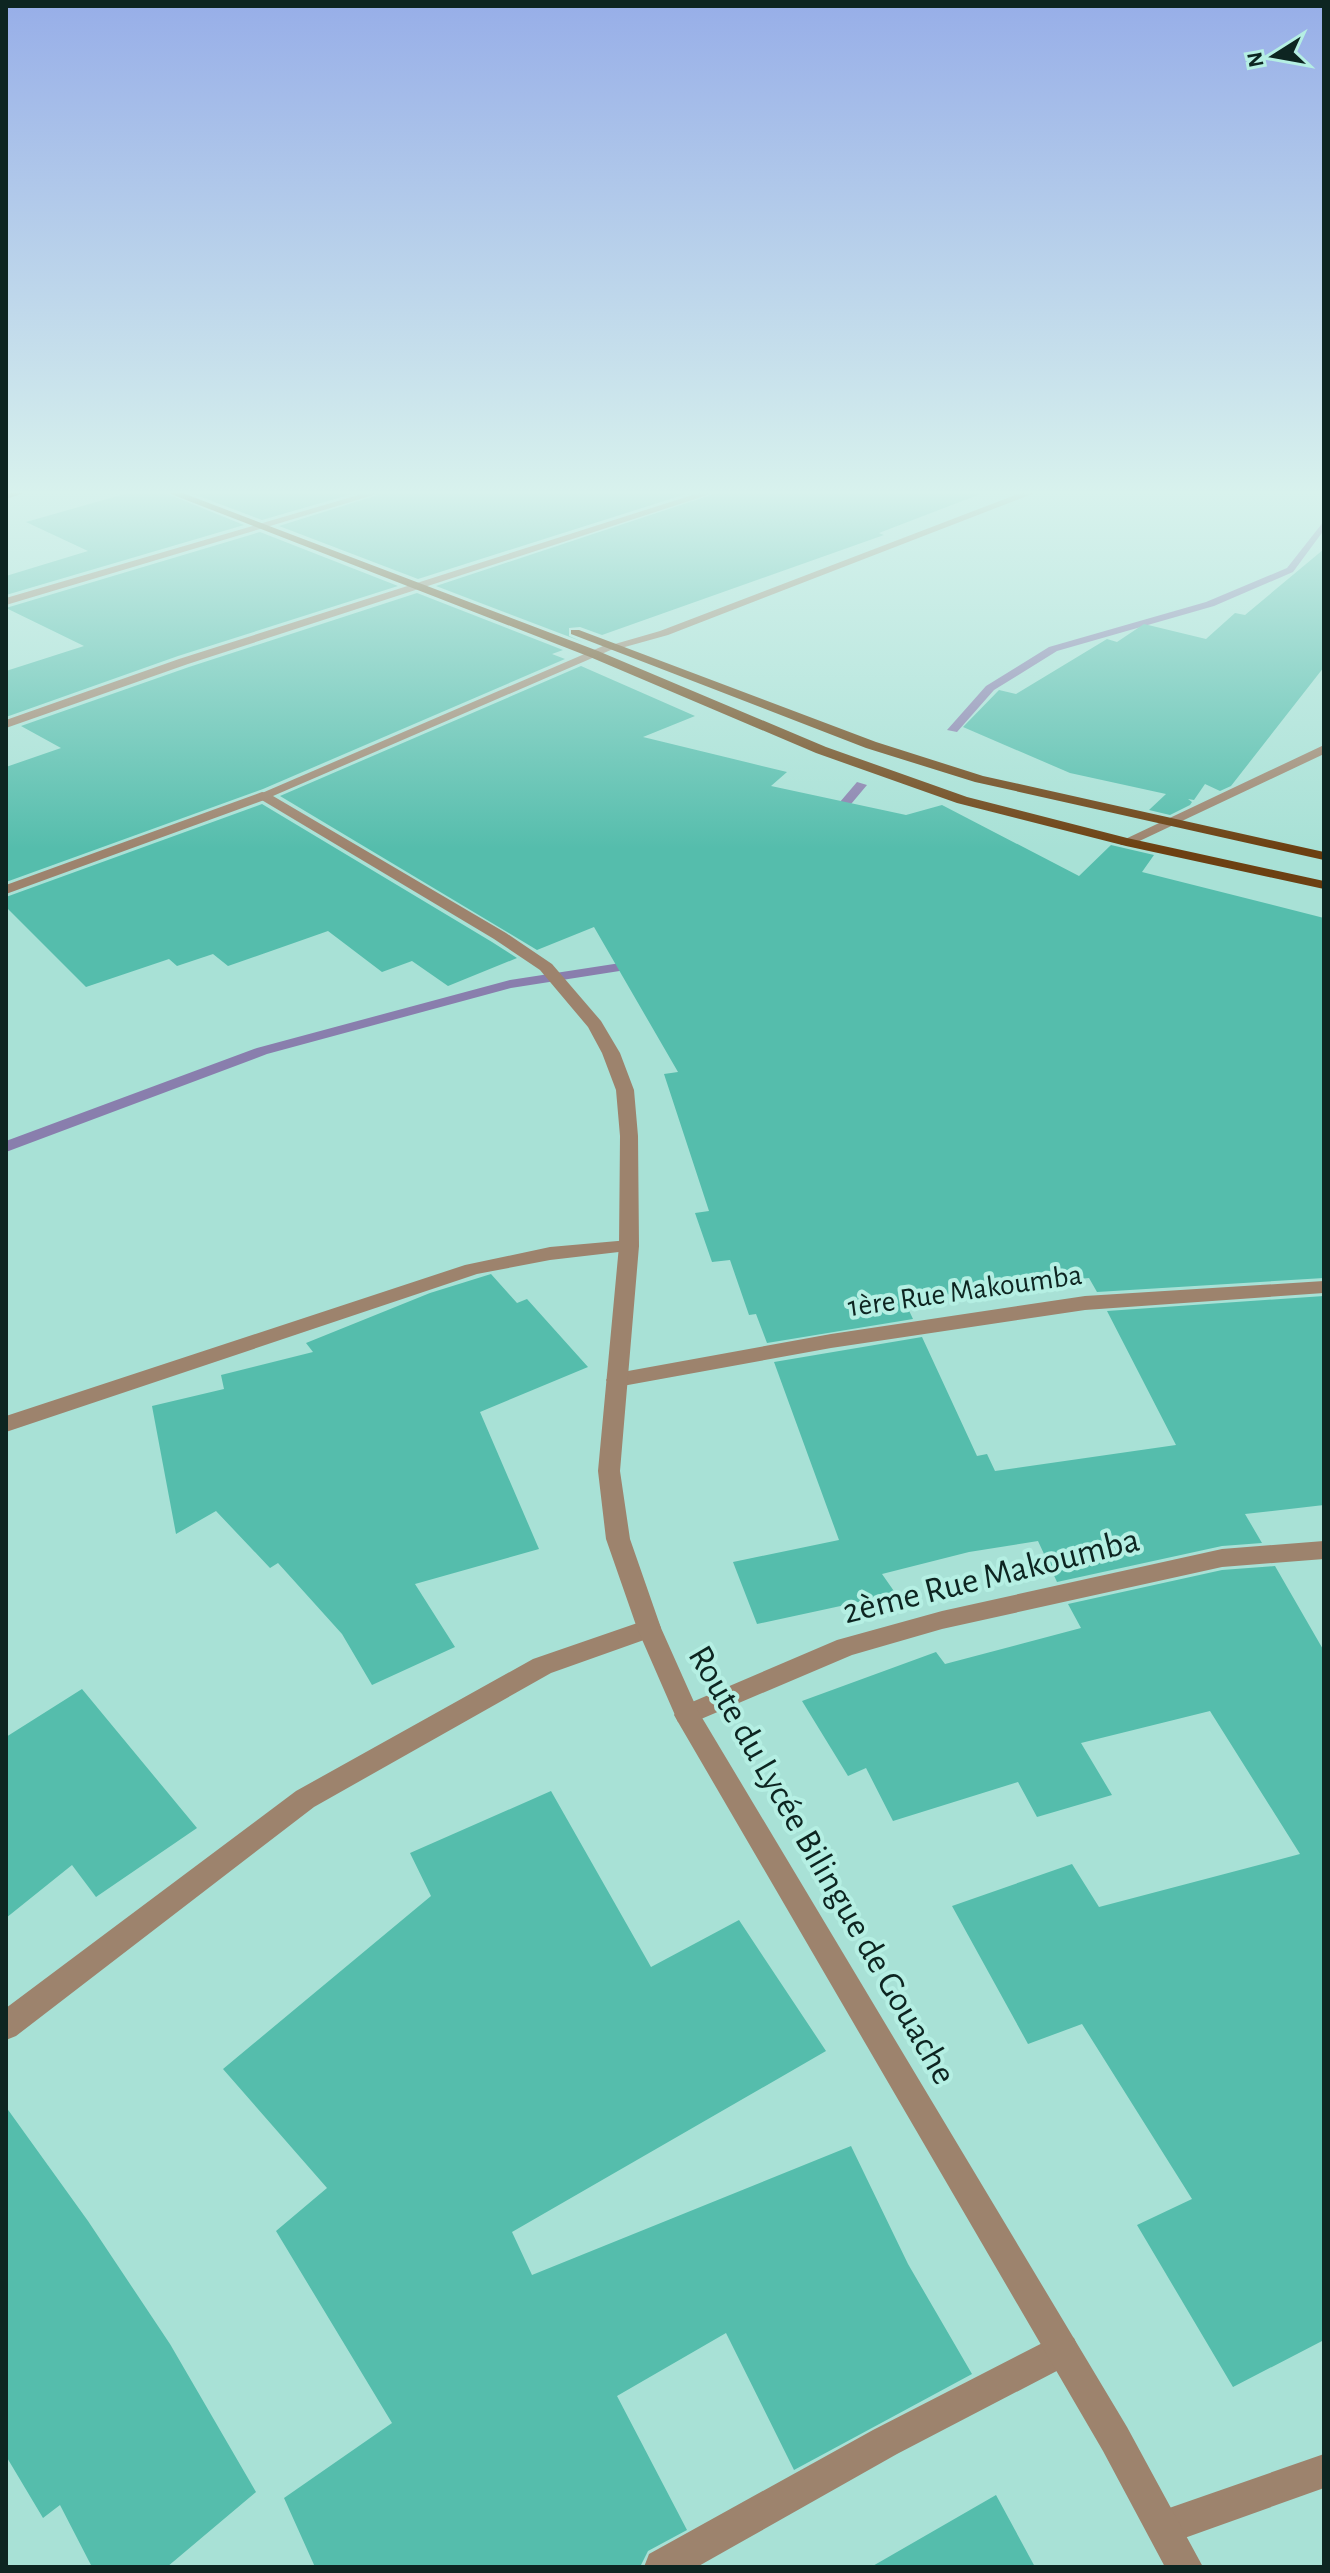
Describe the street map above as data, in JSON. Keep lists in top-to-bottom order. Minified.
{"streets":{"street":["1ère Rue Makoumba","2ème Rue Makoumba","Route du Lycée Bilingue de Gouache"]},"crossings":[["1ère Rue Makoumba","Route du Lycée Bilingue de Gouache"],["2ème Rue Makoumba","Route du Lycée Bilingue de Gouache"]],"north":"left"}
